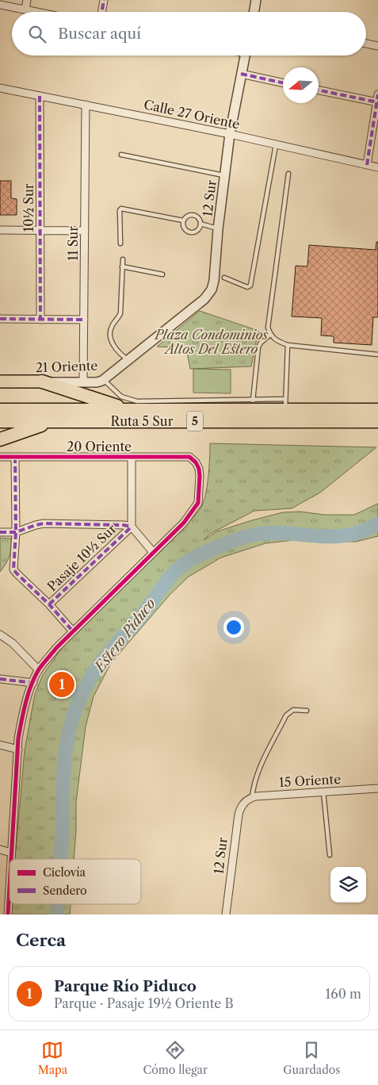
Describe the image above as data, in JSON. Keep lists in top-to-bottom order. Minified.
{"streets":{"highway":["Ruta 5 Sur","5"],"main road":["21 Oriente"],"street":["Calle 27 Oriente","12 Sur","10½ Sur","11 Sur","20 Oriente","Pasaje 10½ Sur","15 Oriente"]},"crossings":[["Calle 27 Oriente","12 Sur"],["Calle 27 Oriente","10½ Sur"],["Calle 27 Oriente","11 Sur"],["12 Sur","21 Oriente"],["12 Sur","15 Oriente"],["11 Sur","21 Oriente"],["20 Oriente","Pasaje 10½ Sur"]],"water":["Estero Piduco"],"parks":["Plaza Condominios Altos Del Estero"],"legend":["Ciclovía","Sendero"],"north":"left","page":{"search":"Buscar aquí","pins":"1","heading":"Cerca","list":[{"mark":"1","name":"Parque Río Piduco","note":"Parque · Pasaje 19½ Oriente B","value":"160 m"}],"nav":["Mapa","Cómo llegar","Guardados"]}}
